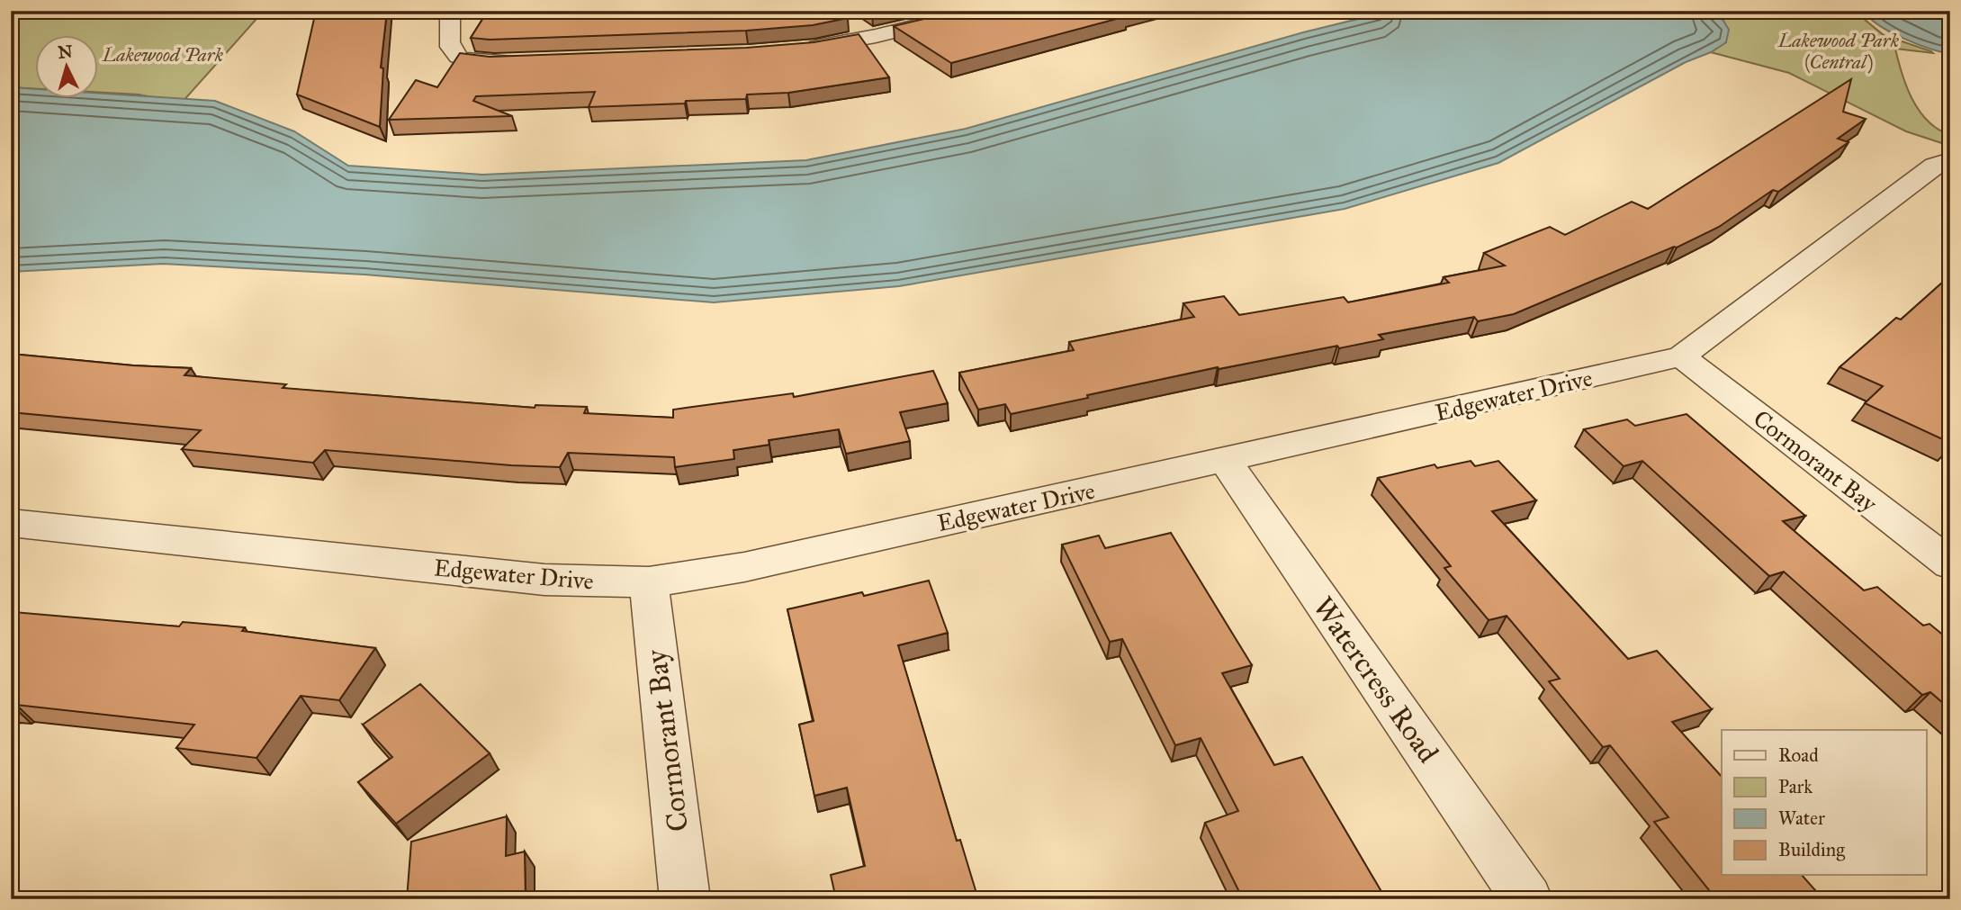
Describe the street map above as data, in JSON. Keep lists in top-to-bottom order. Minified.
{"streets":{"street":["Edgewater Drive","Cormorant Bay","Watercress Road"]},"crossings":[["Edgewater Drive","Cormorant Bay"],["Edgewater Drive","Watercress Road"]],"parks":["Lakewood Park (Central)","Lakewood Park"],"legend":["Road","Park","Water","Building"],"north":"top"}
